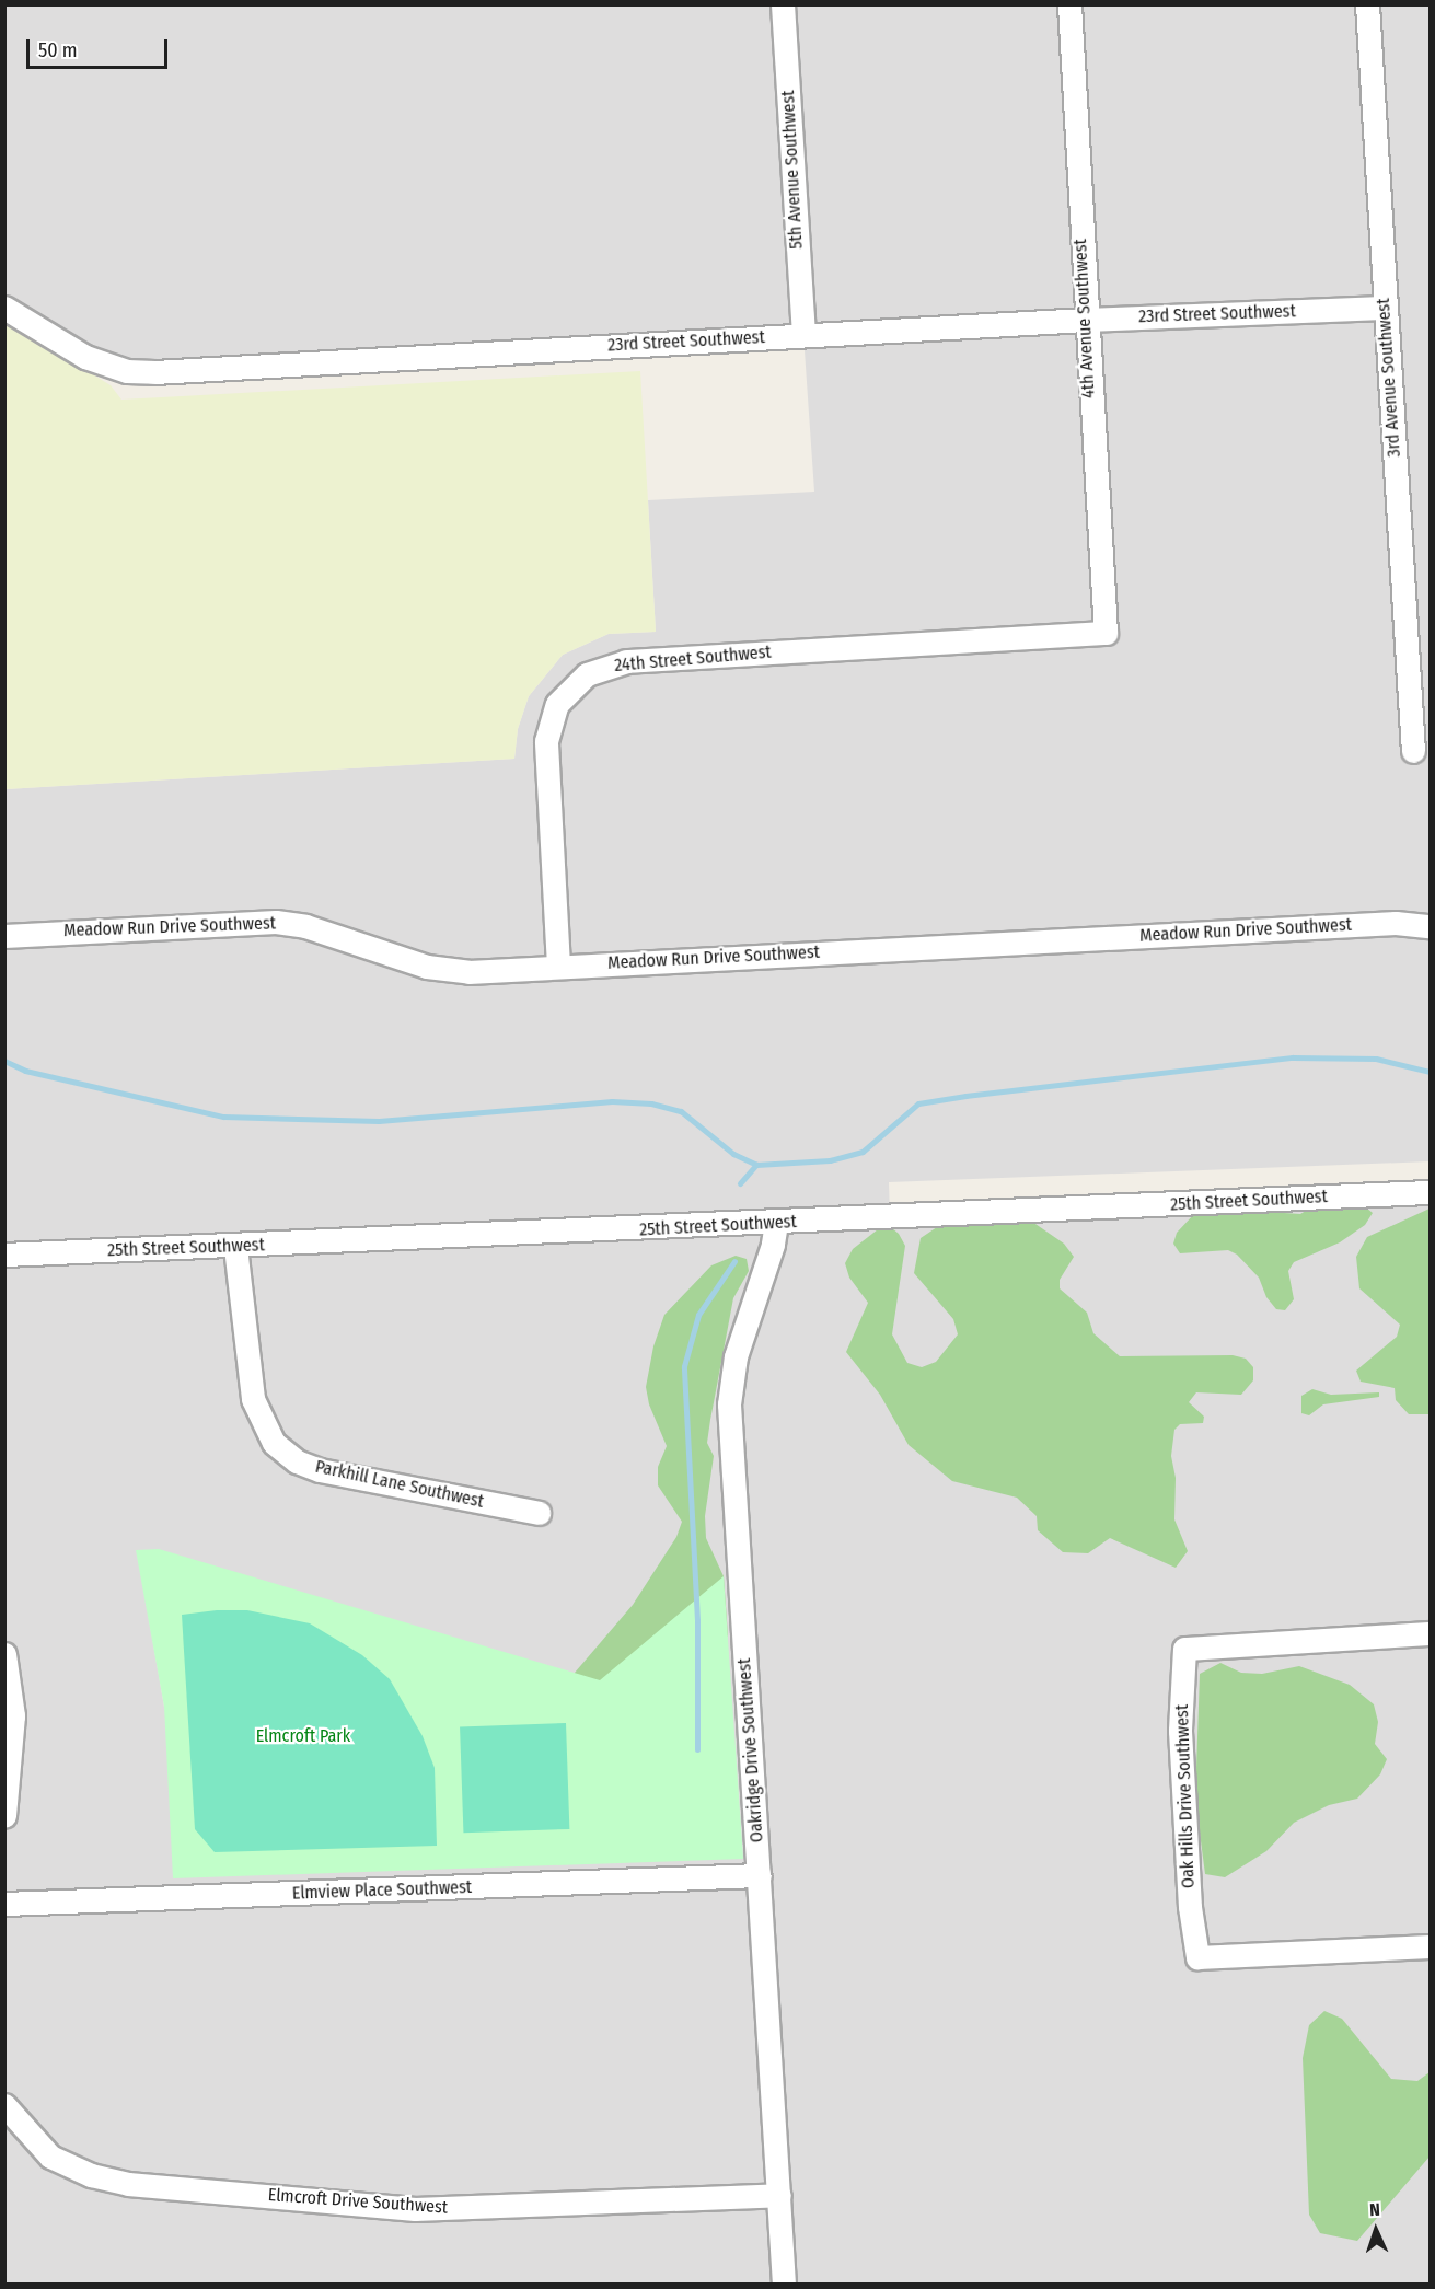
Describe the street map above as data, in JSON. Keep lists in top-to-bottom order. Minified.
{"streets":{"street":["5th Avenue Southwest","23rd Street Southwest","4th Avenue Southwest","3rd Avenue Southwest","24th Street Southwest","Meadow Run Drive Southwest","25th Street Southwest","Parkhill Lane Southwest","Oakridge Drive Southwest","Oak Hills Drive Southwest","Elmview Place Southwest","Elmcroft Drive Southwest"]},"crossings":[["5th Avenue Southwest","23rd Street Southwest"],["23rd Street Southwest","4th Avenue Southwest"],["23rd Street Southwest","3rd Avenue Southwest"],["4th Avenue Southwest","24th Street Southwest"],["24th Street Southwest","Meadow Run Drive Southwest"],["25th Street Southwest","Parkhill Lane Southwest"],["25th Street Southwest","Oakridge Drive Southwest"],["Oakridge Drive Southwest","Elmview Place Southwest"],["Oakridge Drive Southwest","Elmcroft Drive Southwest"]],"parks":["Elmcroft Park"],"scale_bar":"50 m","north":"top"}
